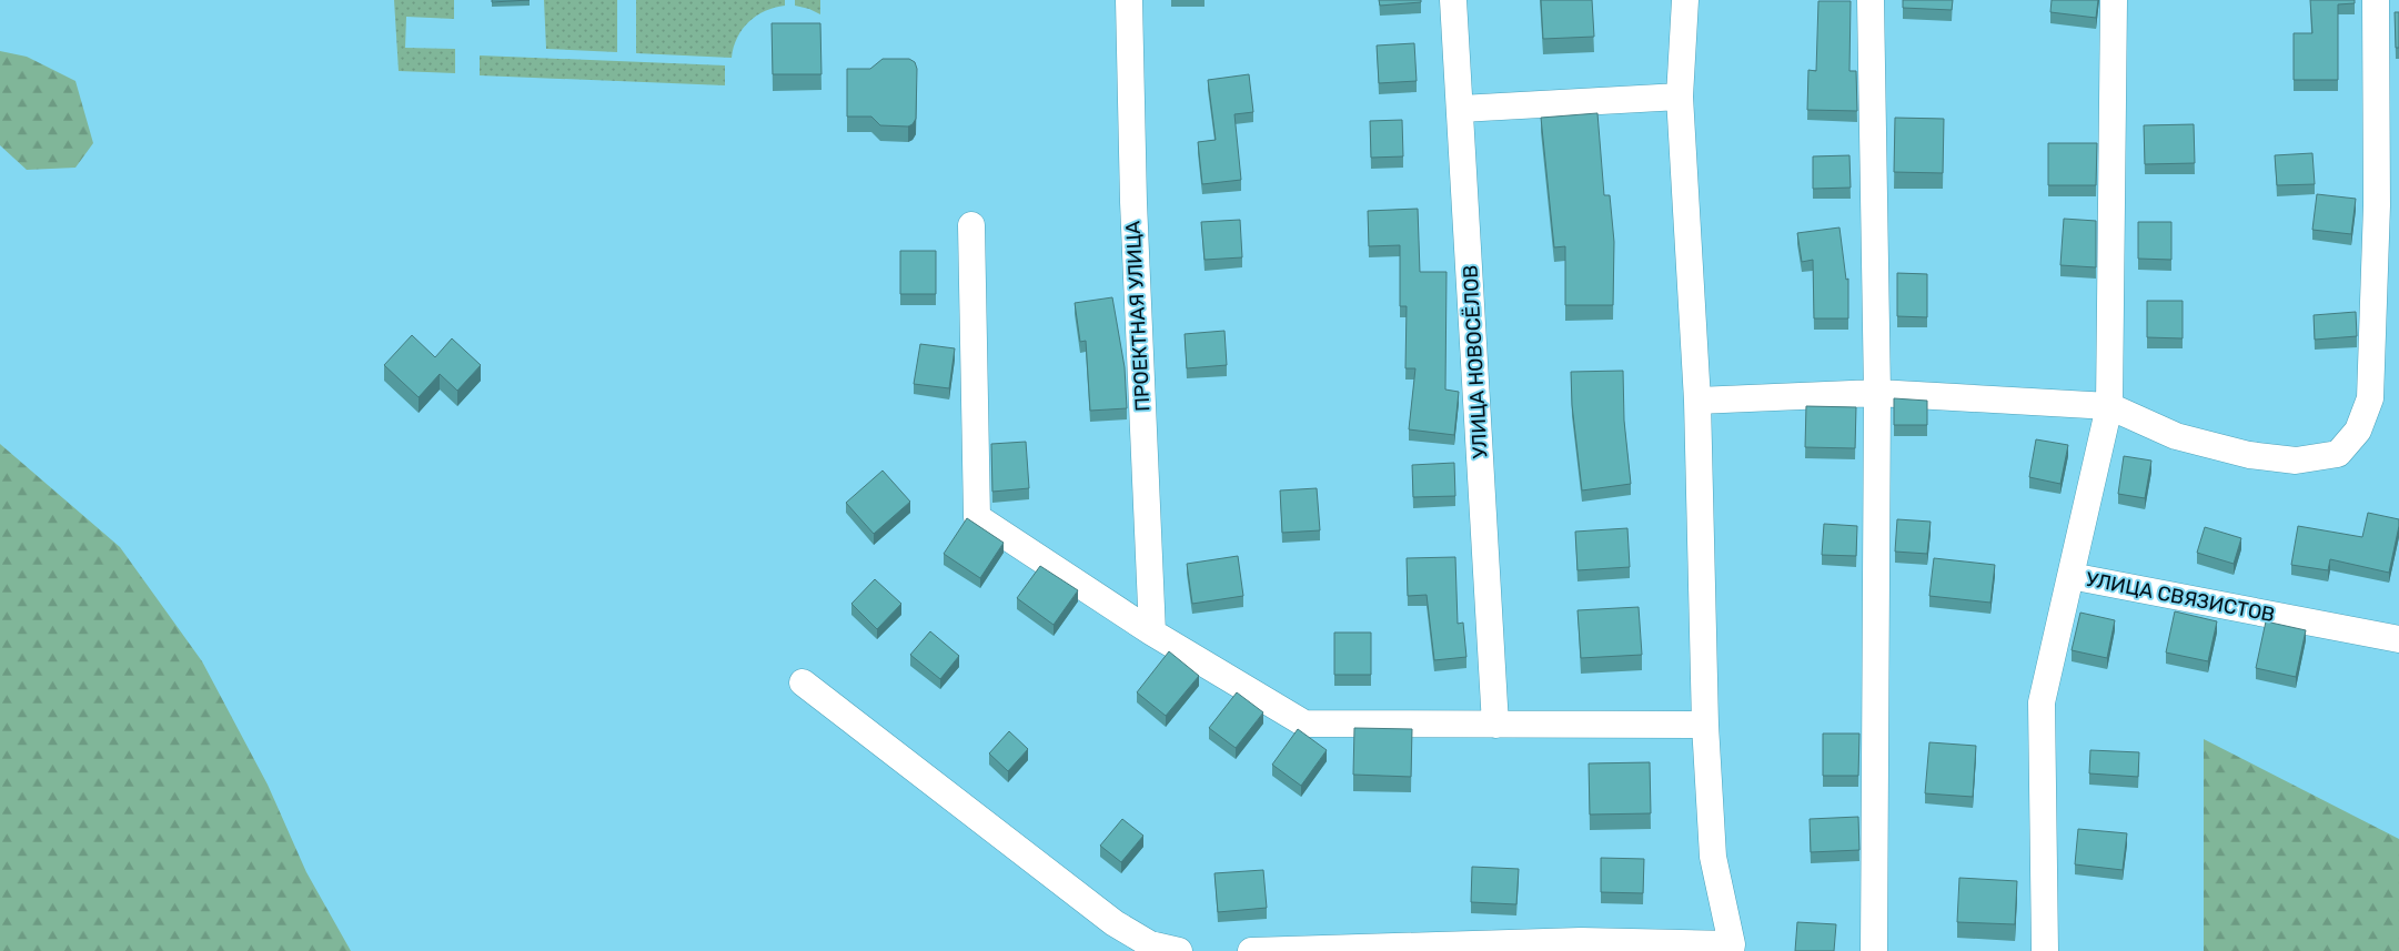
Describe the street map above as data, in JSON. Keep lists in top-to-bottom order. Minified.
{"streets":{"street":["ПРОЕКТНАЯ УЛИЦА","УЛИЦА НОВОСЁЛОВ","УЛИЦА СВЯЗИСТОВ"]}}
